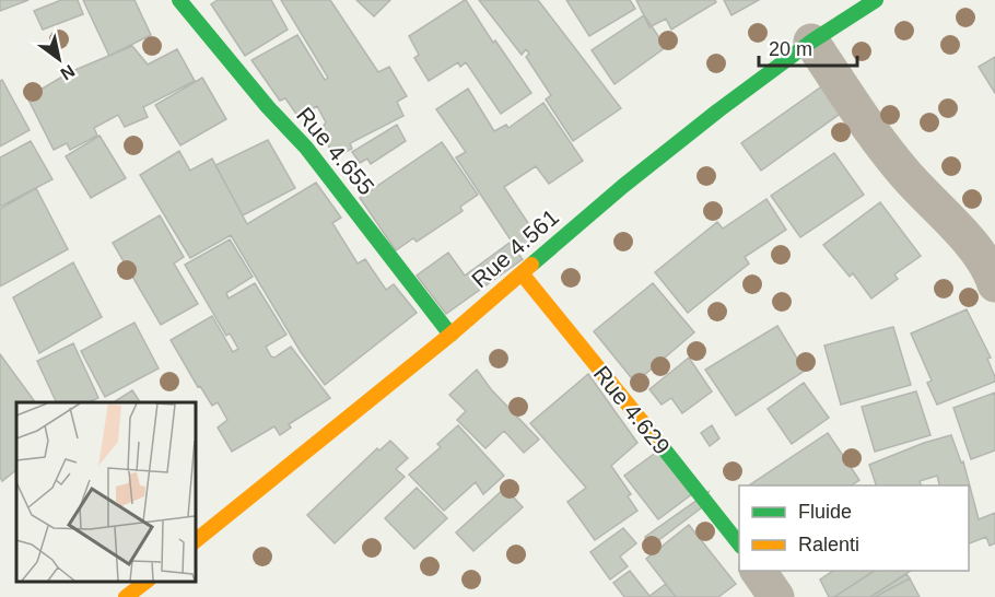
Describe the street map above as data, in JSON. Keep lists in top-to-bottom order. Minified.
{"streets":{"main road":["Rue 4.655","Rue 4.561","Rue 4.629"]},"crossings":[["Rue 4.655","Rue 4.561"],["Rue 4.561","Rue 4.629"]],"legend":["Fluide","Ralenti"],"scale_bar":"20 m","north":"bottom right"}
